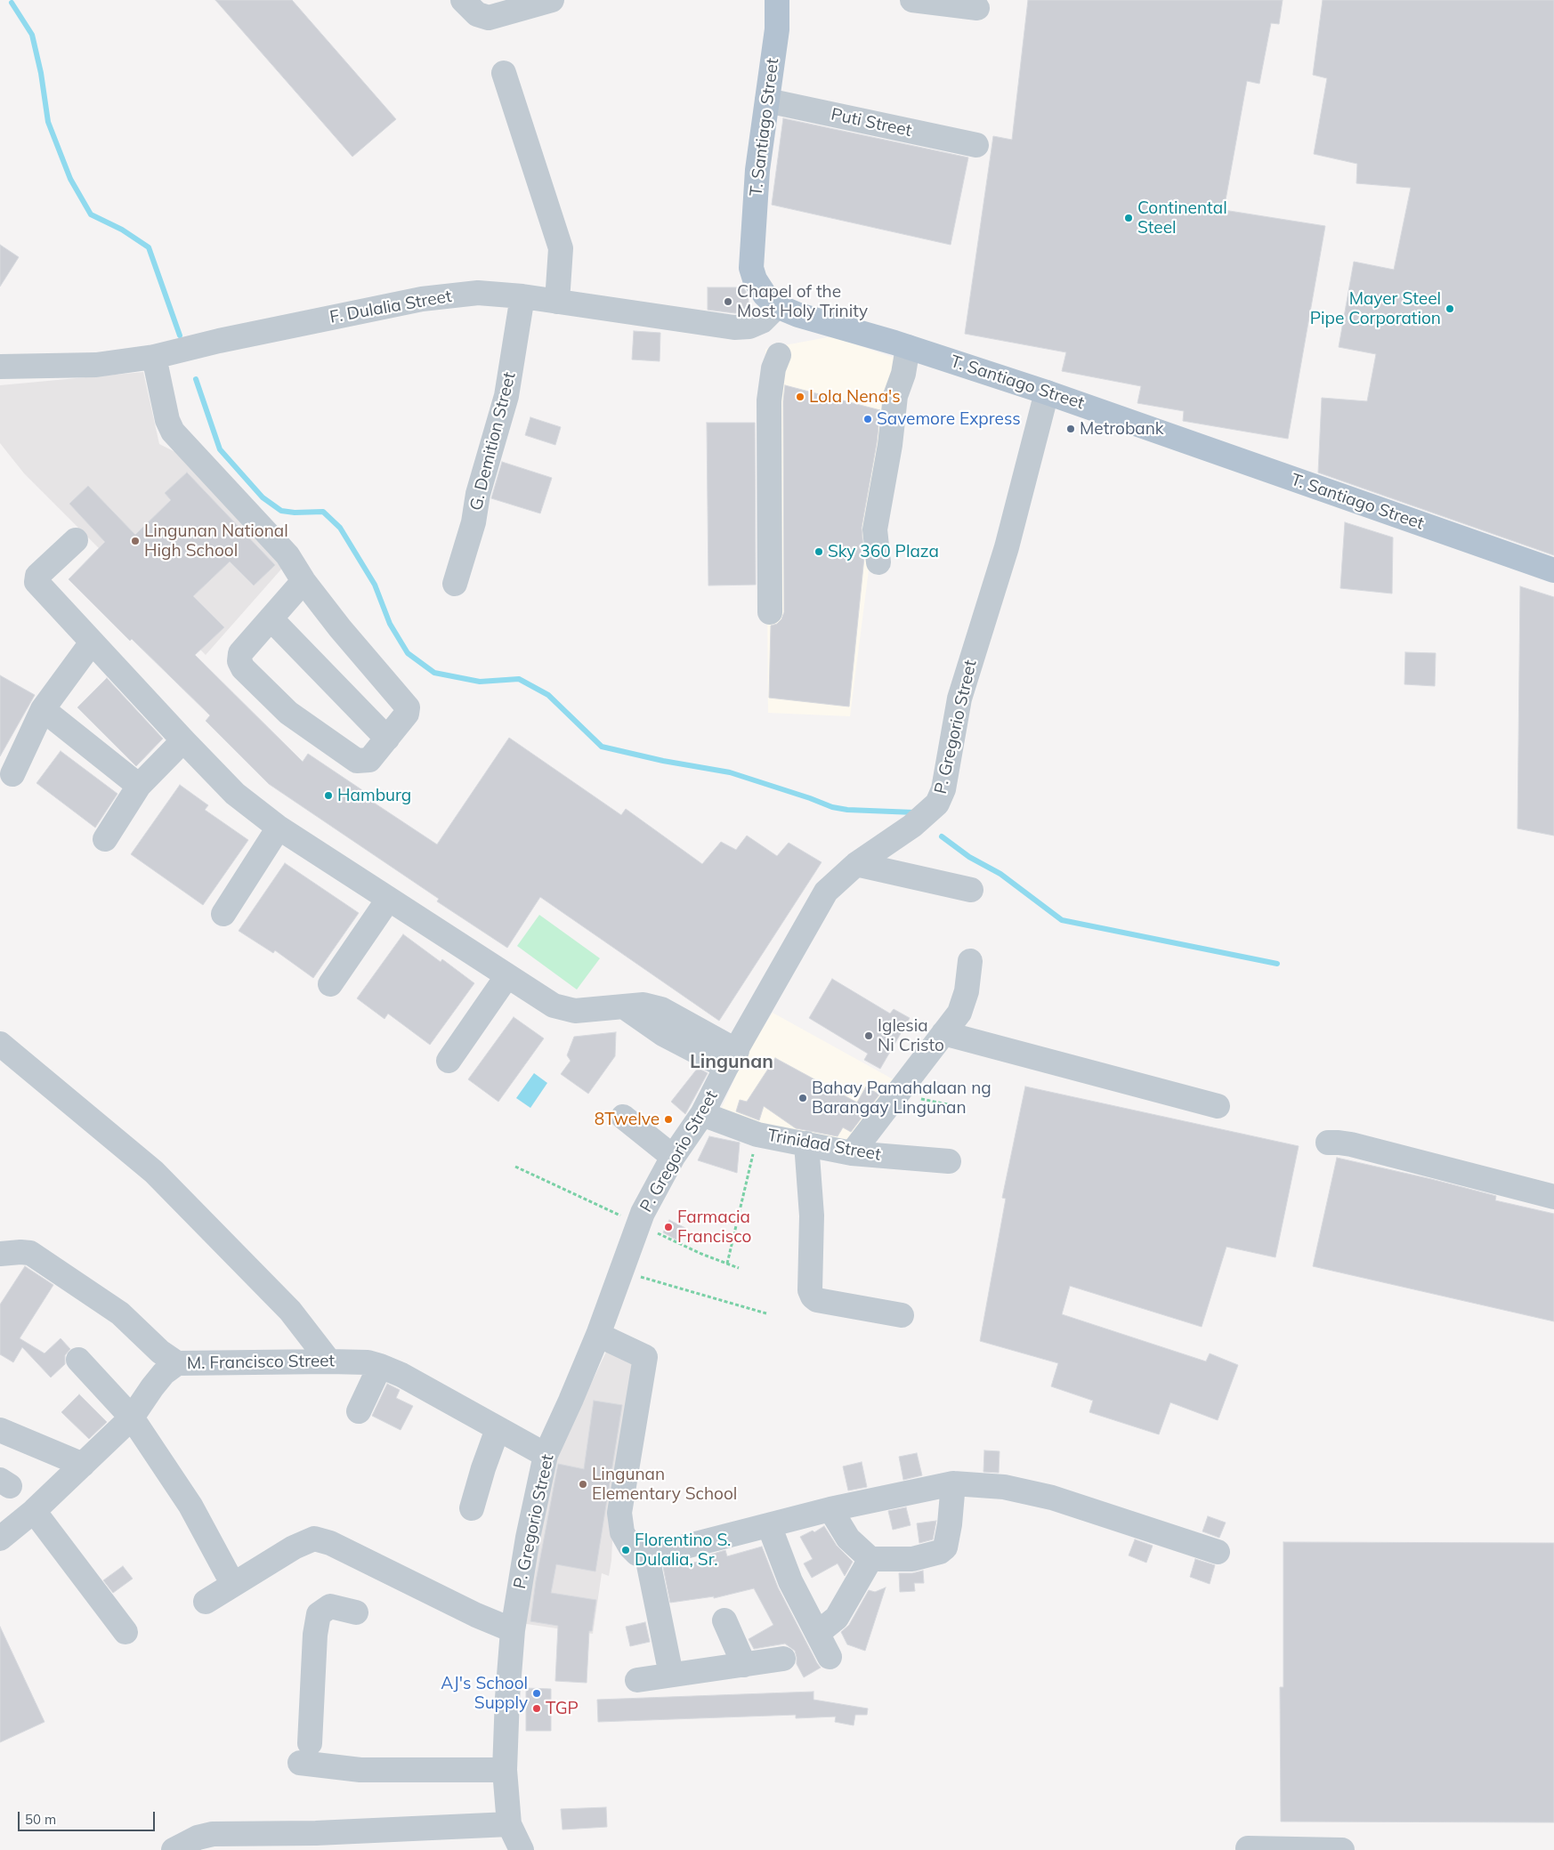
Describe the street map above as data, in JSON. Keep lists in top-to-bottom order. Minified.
{"streets":{"main road":["T. Santiago Street"],"street":["Puti Street","F. Dulalia Street","G. Demition Street","P. Gregorio Street","Trinidad Street","M. Francisco Street"]},"crossings":[["Puti Street","T. Santiago Street"],["T. Santiago Street","F. Dulalia Street"],["T. Santiago Street","P. Gregorio Street"],["F. Dulalia Street","G. Demition Street"],["P. Gregorio Street","Trinidad Street"],["P. Gregorio Street","M. Francisco Street"]],"districts":["Lingunan"],"places":["Continental Steel","Chapel of the Most Holy Trinity","Mayer Steel Pipe Corporation","Lola Nena's","Savemore Express","Metrobank","Lingunan National High School","Sky 360 Plaza","Hamburg","Iglesia Ni Cristo","Bahay Pamahalaan ng Barangay Lingunan","8Twelve","Farmacia Francisco","Lingunan Elementary School","Florentino S. Dulalia, Sr.","AJ's School Supply","TGP"],"scale_bar":"50 m"}
